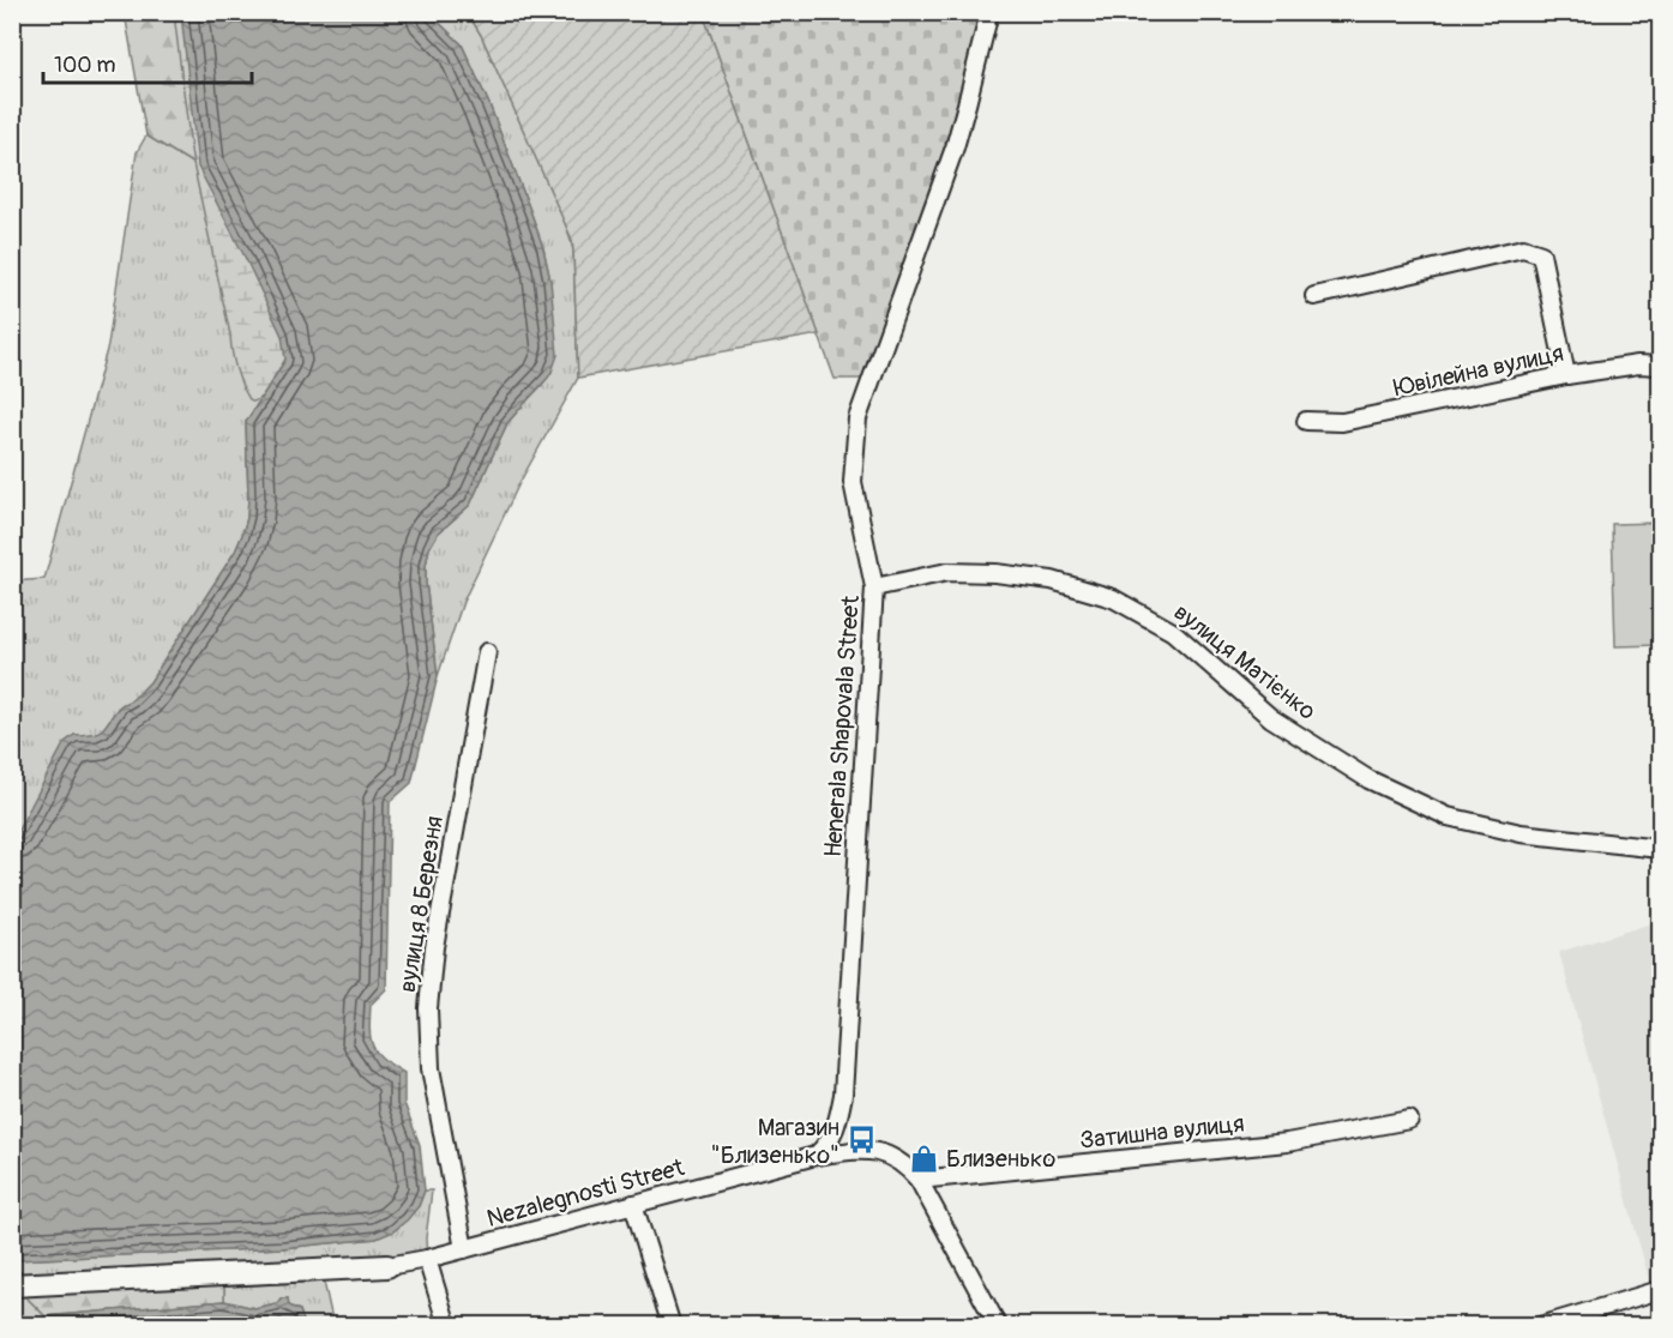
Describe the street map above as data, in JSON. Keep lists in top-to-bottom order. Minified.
{"streets":{"street":["Ювілейна вулиця","вулиця Матієнко","Henerala Shapovala Street","вулиця 8 Березня","Затишна вулиця","Nezalegnosti Street"]},"crossings":[["вулиця Матієнко","Henerala Shapovala Street"],["Henerala Shapovala Street","Nezalegnosti Street"],["вулиця 8 Березня","Nezalegnosti Street"],["Затишна вулиця","Nezalegnosti Street"]],"places":{"bus stop":["Магазин \"Близенько\""],"shop":["Близенько"]},"scale_bar":"100 m"}
